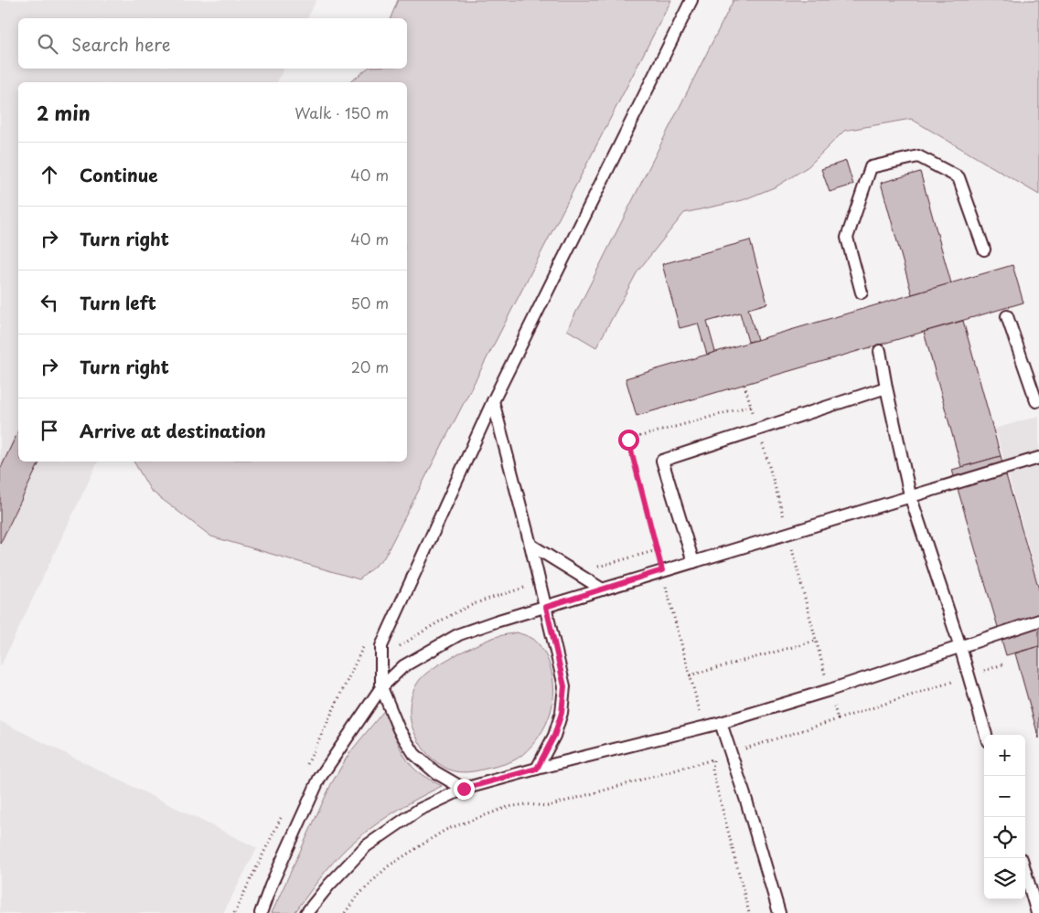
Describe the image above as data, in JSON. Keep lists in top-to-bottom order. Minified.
{"page":{"search":"Search here","heading":["2 min","Walk · 150 m"],"list":[["Continue","40 m"],["Turn right","40 m"],["Turn left","50 m"],["Turn right","20 m"],"Arrive at destination"],"map_buttons":["+","−"]}}
